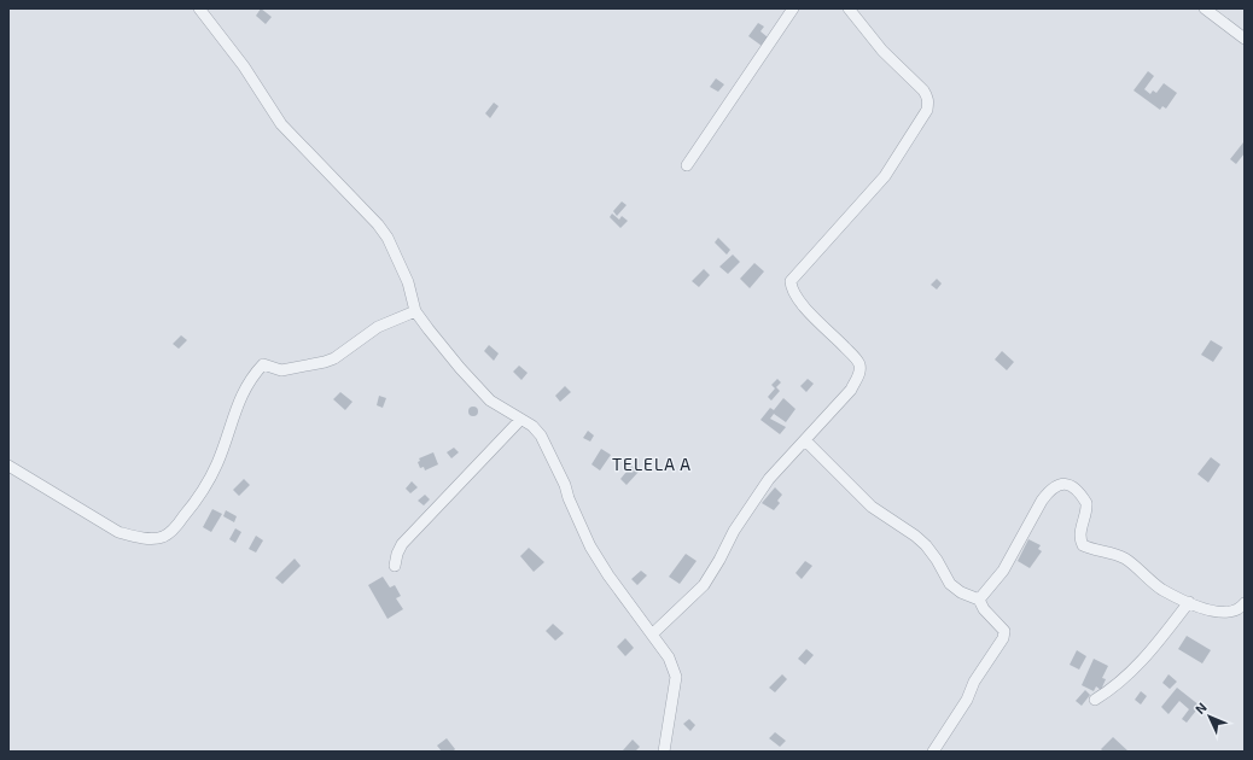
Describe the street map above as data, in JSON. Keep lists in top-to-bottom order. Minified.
{"districts":["TELELA A"],"north":"top left"}
